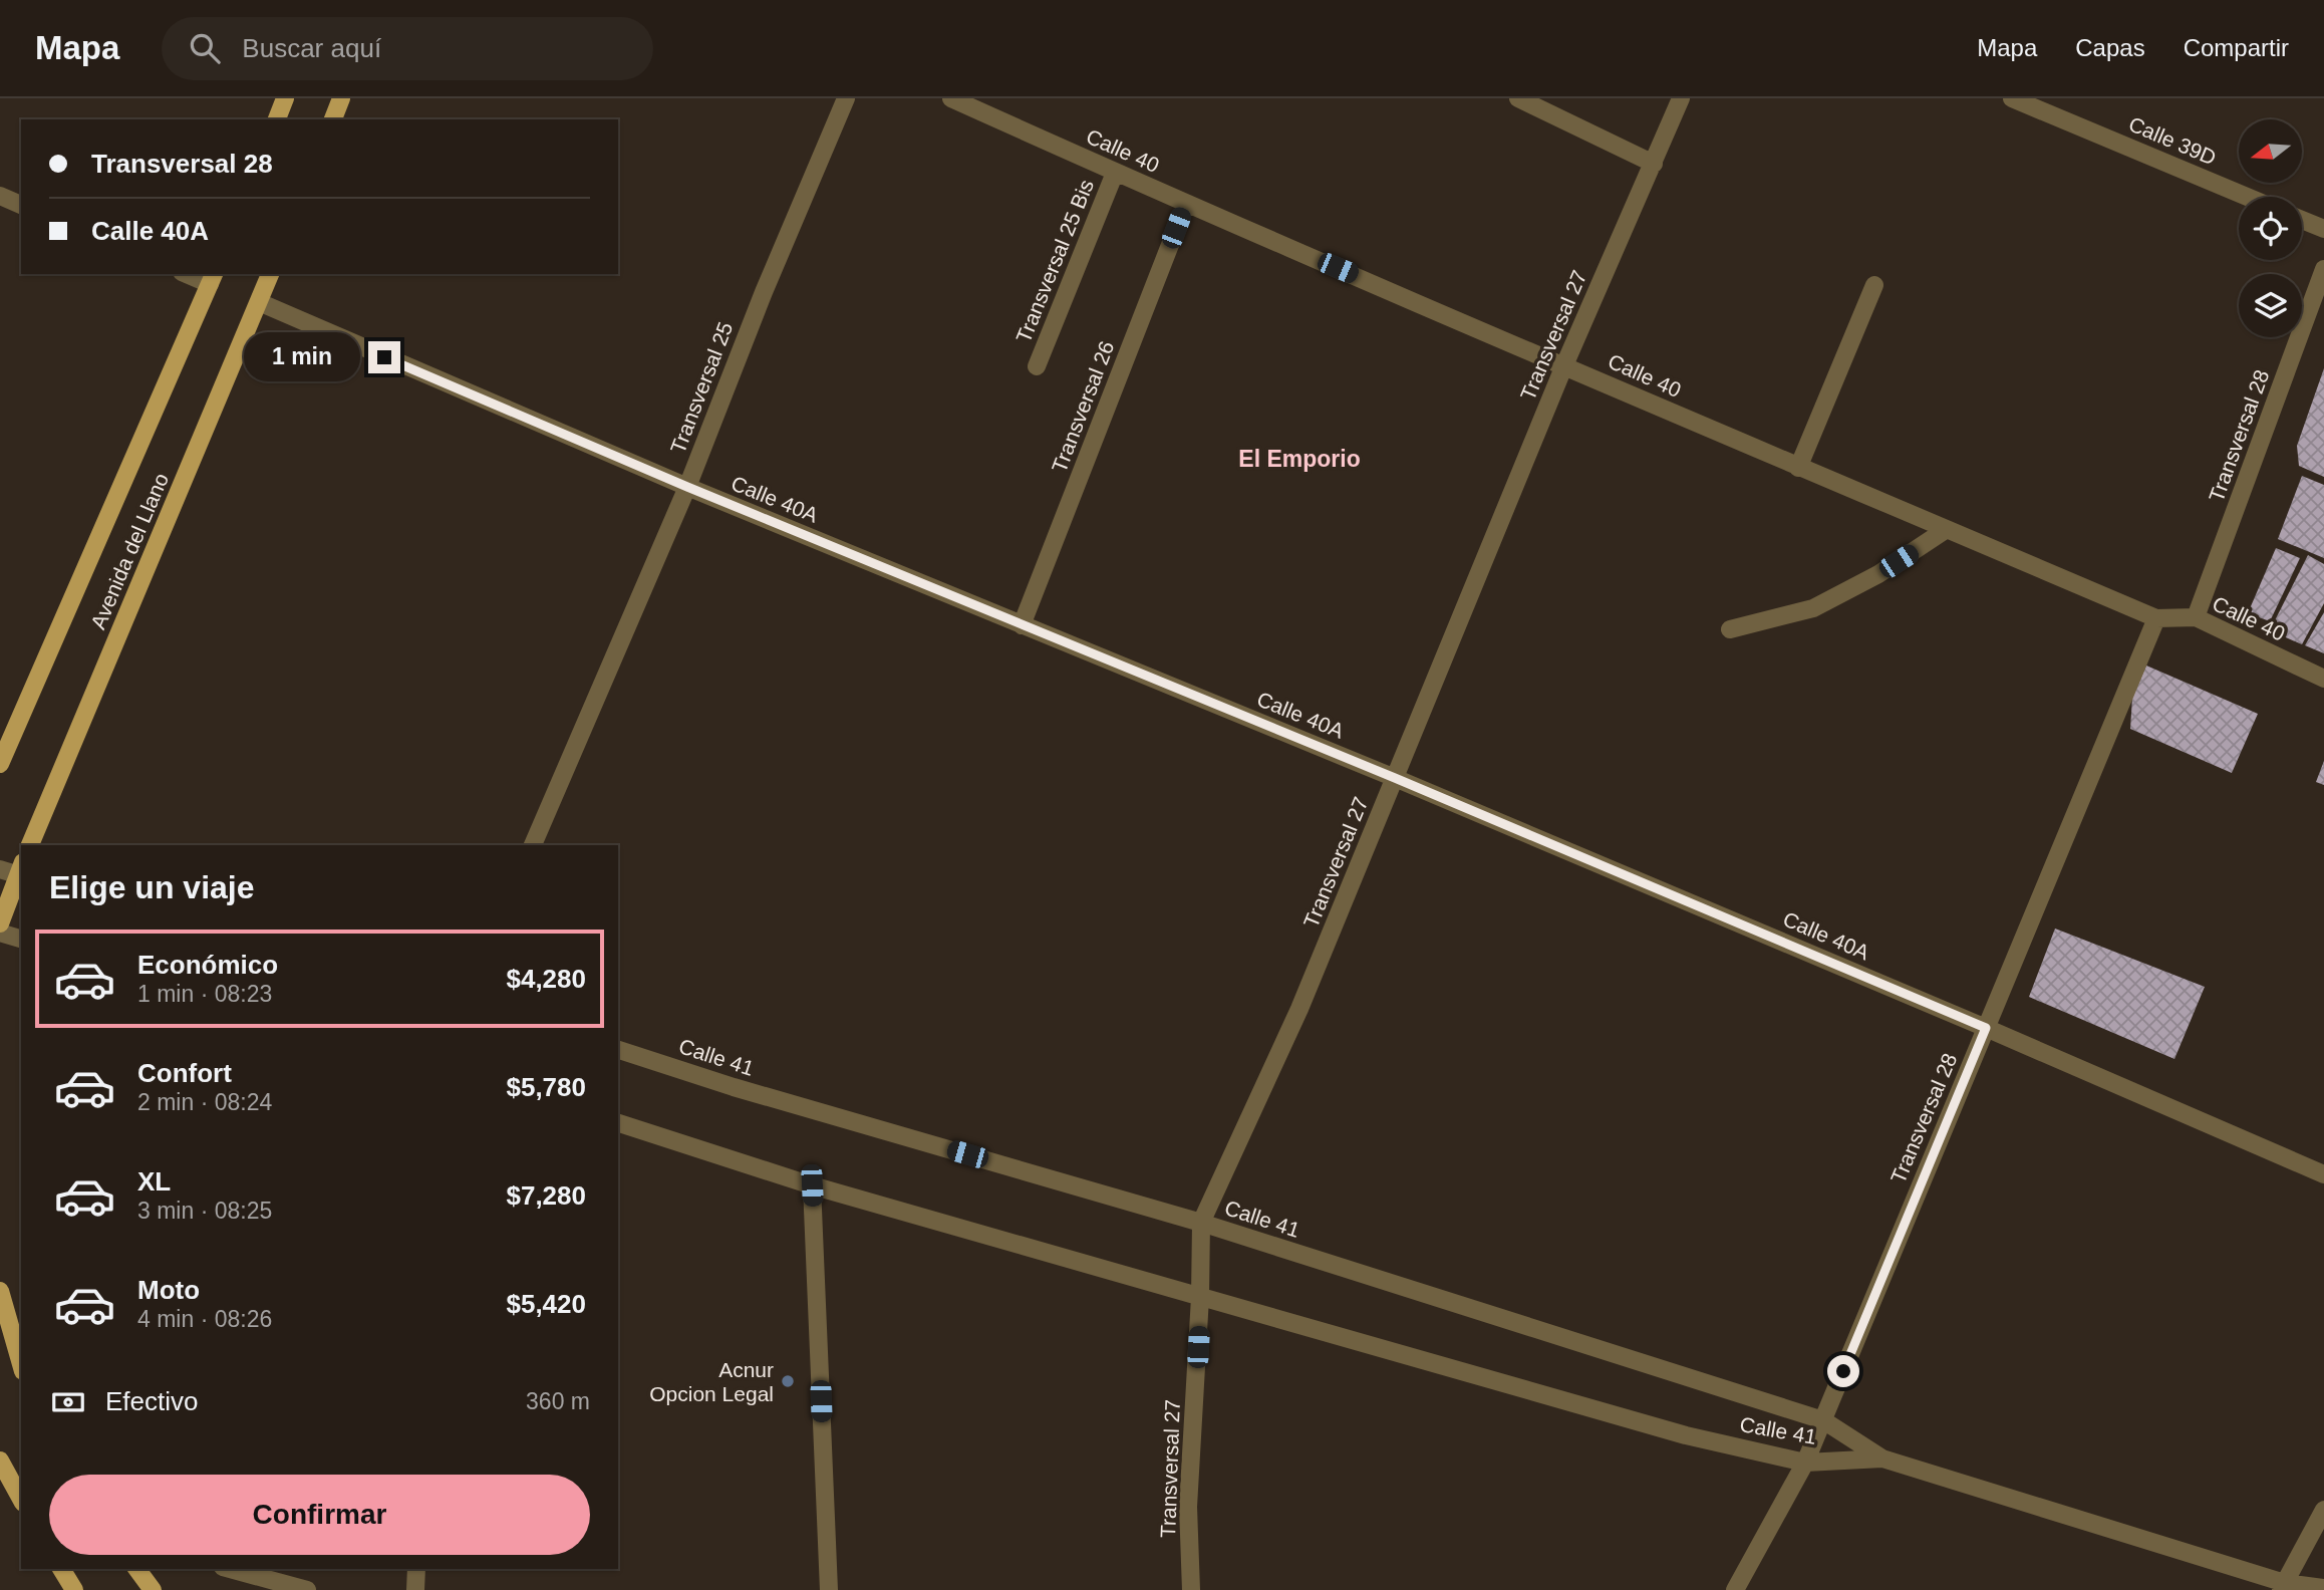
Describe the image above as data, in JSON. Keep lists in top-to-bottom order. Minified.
{"streets":{"main road":["Avenida del Llano"],"street":["Calle 39D","Calle 40","Transversal 25 Bis","Transversal 27","Transversal 25","Transversal 26","Transversal 28","Calle 40A","Calle 41"]},"crossings":[["Calle 40","Transversal 25 Bis"],["Calle 40","Transversal 27"],["Calle 40","Transversal 26"],["Calle 40","Transversal 28"],["Transversal 27","Calle 40A"],["Transversal 27","Calle 41"],["Transversal 25","Calle 40A"],["Transversal 26","Calle 40A"],["Transversal 28","Calle 40A"],["Transversal 28","Calle 41"],["Calle 40A","Avenida del Llano"]],"districts":["El Emporio"],"places":["Acnur Opcion Legal"],"north":"left","page":{"header":"Mapa","search":"Buscar aquí","nav":["Mapa","Capas","Compartir"],"banner":["Transversal 28","Calle 40A"],"bubble":"1 min","heading":"Elige un viaje","list":[{"name":"Económico","note":"1 min · 08:23","value":"$4,280"},{"name":"Confort","note":"2 min · 08:24","value":"$5,780"},{"name":"XL","note":"3 min · 08:25","value":"$7,280"},{"name":"Moto","note":"4 min · 08:26","value":"$5,420"}],"pay":["Efectivo","360 m"],"buttons":"Confirmar"}}
